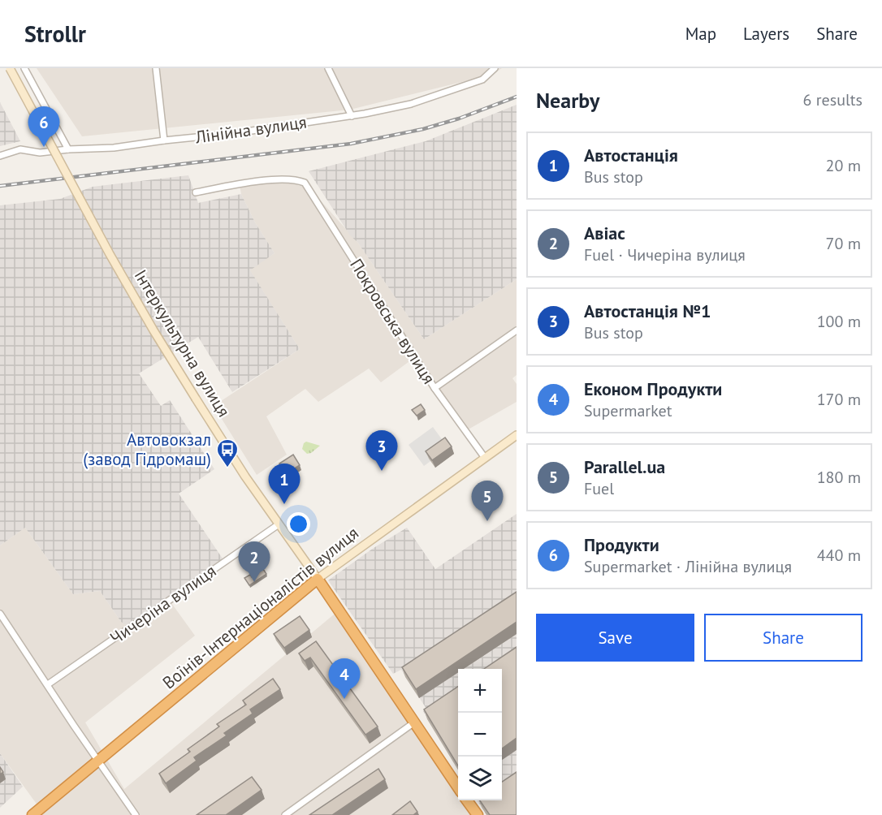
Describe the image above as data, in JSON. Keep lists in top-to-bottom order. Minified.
{"streets":{"highway":["Інтеркультурна вулиця","Воїнів-Інтернаціоналістів вулиця"],"street":["Лінійна вулиця","Покровська вулиця","Чичеріна вулиця"]},"crossings":[["Покровська вулиця","Воїнів-Інтернаціоналістів вулиця"],["Інтеркультурна вулиця","Чичеріна вулиця"],["Інтеркультурна вулиця","Воїнів-Інтернаціоналістів вулиця"]],"places":{"bus stop":["Автовокзал (завод Гідромаш)"]},"page":{"header":"Strollr","nav":["Map","Layers","Share"],"heading":["Nearby","6 results"],"pins":["6","3","1","5","2","4"],"list":[{"mark":"1","name":"Автостанція","note":"Bus stop","value":"20 m"},{"mark":"2","name":"Авіас","note":"Fuel · Чичеріна вулиця","value":"70 m"},{"mark":"3","name":"Автостанція №1","note":"Bus stop","value":"100 m"},{"mark":"4","name":"Економ Продукти","note":"Supermarket","value":"170 m"},{"mark":"5","name":"Parallel.ua","note":"Fuel","value":"180 m"},{"mark":"6","name":"Продукти","note":"Supermarket · Лінійна вулиця","value":"440 m"}],"buttons":["Save","Share"],"map_buttons":["+","−"]}}
